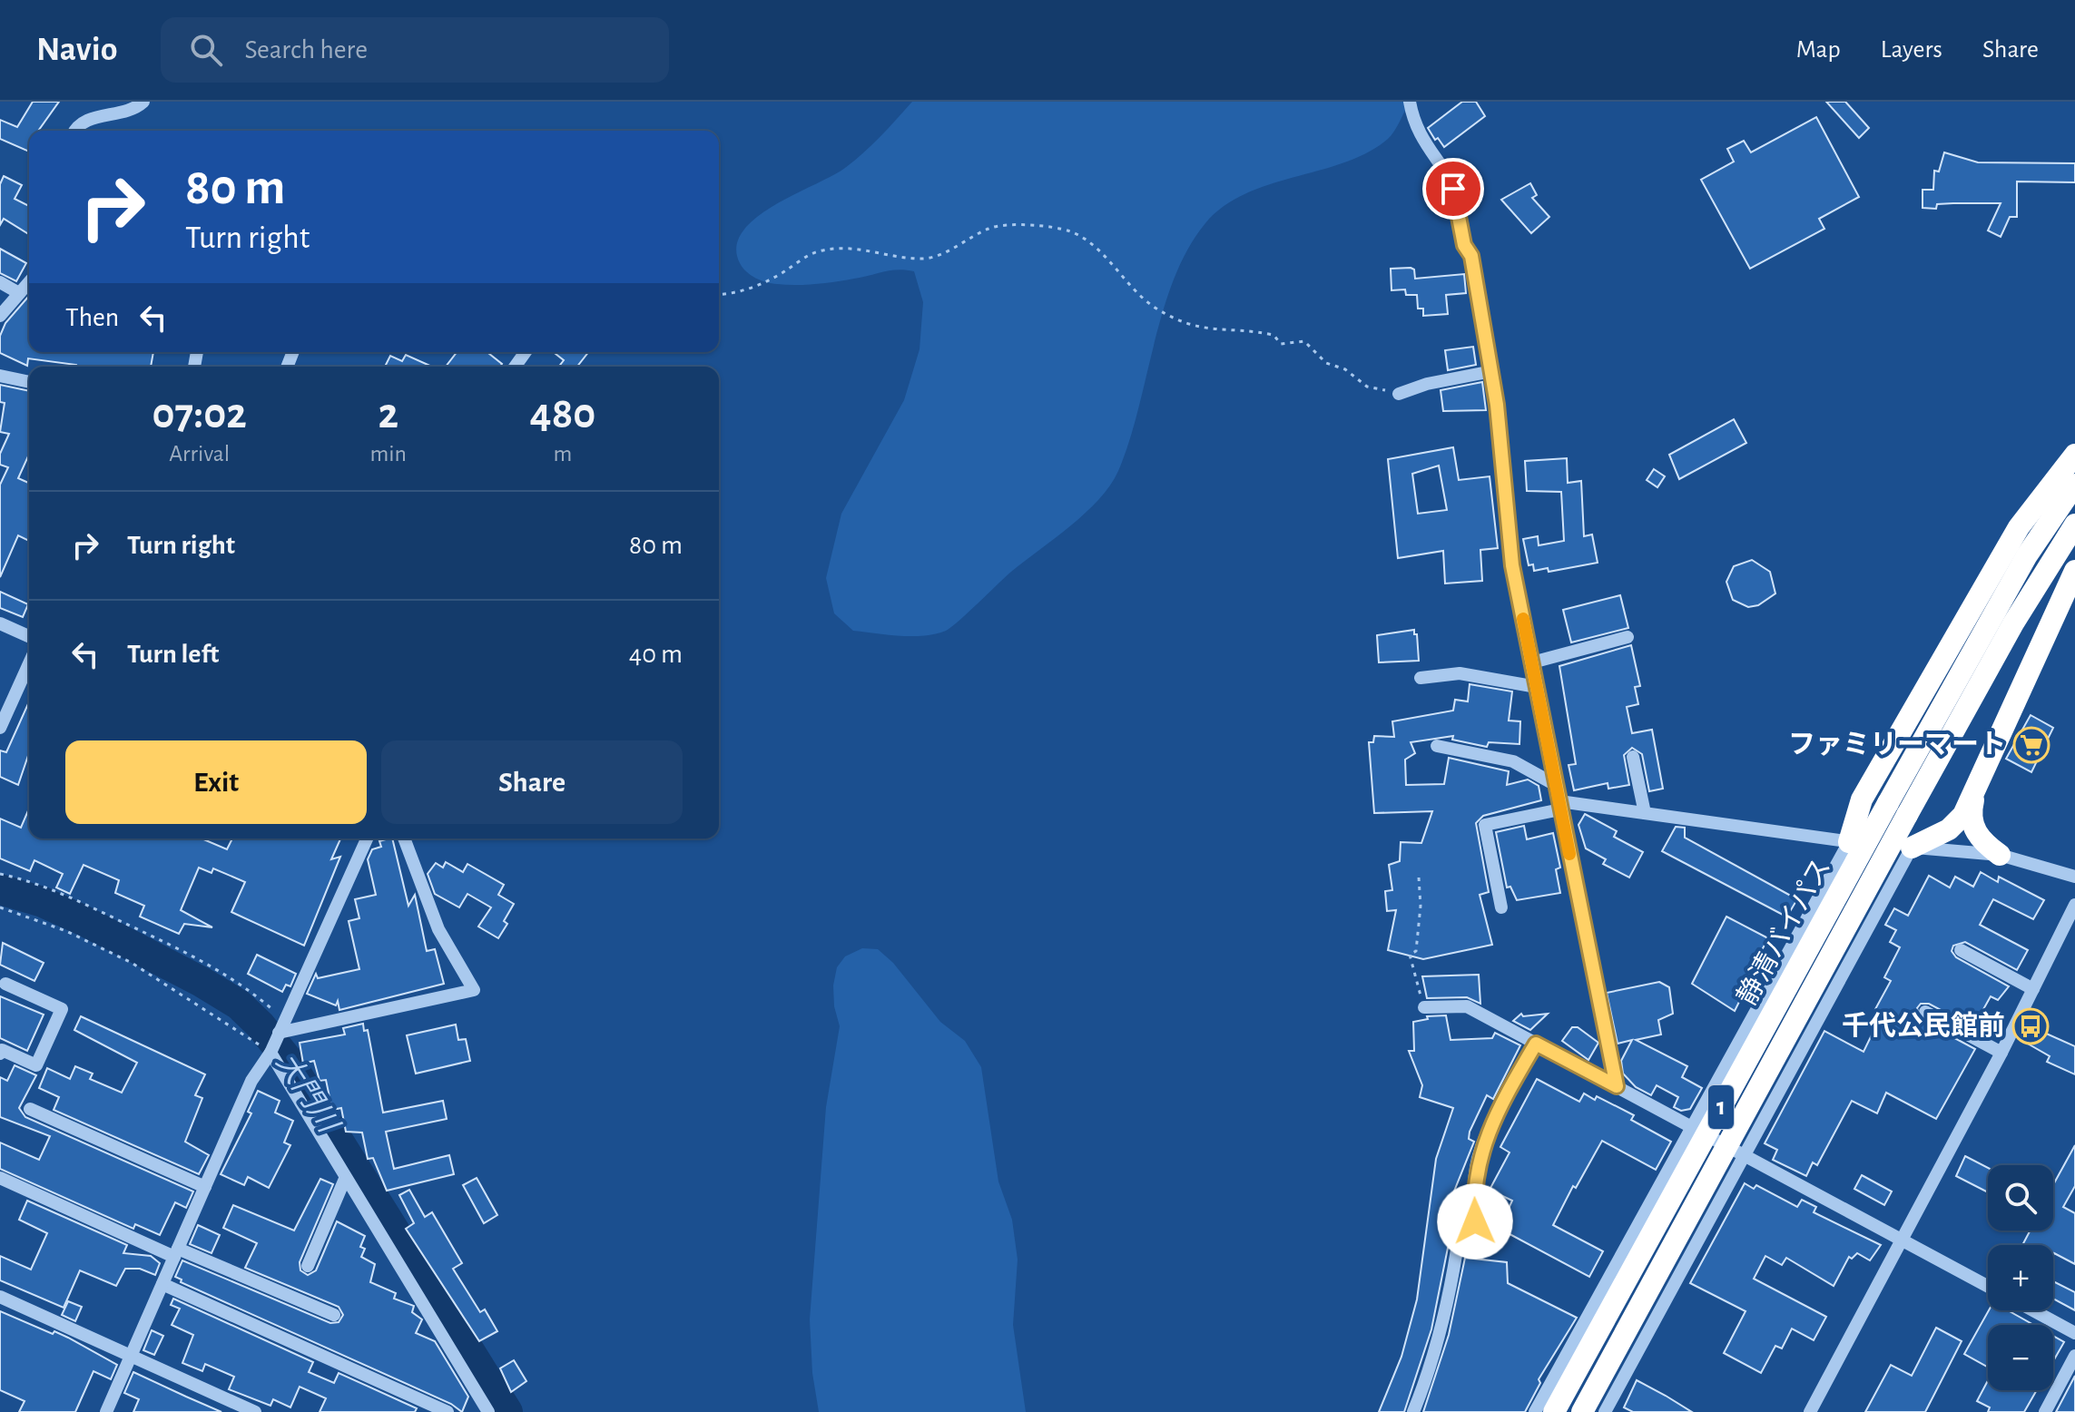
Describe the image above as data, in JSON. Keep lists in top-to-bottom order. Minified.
{"streets":{"highway":["静清バイパス","1"]},"water":["大門川"],"places":{"supermarket":["ファミリーマート"],"bus stop":["千代公民館前"]},"page":{"header":"Navio","search":"Search here","nav":["Map","Layers","Share"],"turn":["80 m","Turn right"],"then":"Then","eta":["07:02","Arrival","2","min","480","m"],"list":[{"name":"Turn right","value":"80 m"},{"name":"Turn left","value":"40 m"}],"buttons":["Exit","Share"],"map_buttons":["+","−"]}}
